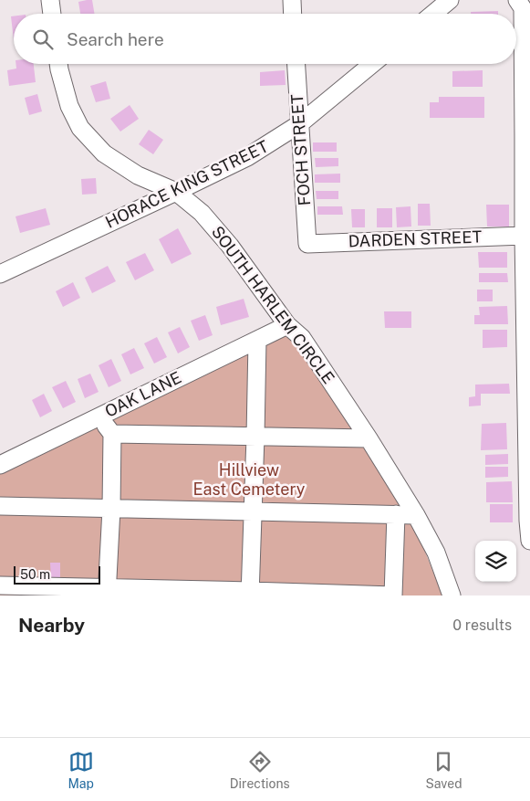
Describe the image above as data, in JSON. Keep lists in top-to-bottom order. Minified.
{"streets":{"street":["FOCH STREET","HORACE KING STREET","DARDEN STREET","SOUTH HARLEM CIRCLE","OAK LANE"]},"crossings":[["FOCH STREET","HORACE KING STREET"],["FOCH STREET","DARDEN STREET"],["HORACE KING STREET","SOUTH HARLEM CIRCLE"],["SOUTH HARLEM CIRCLE","OAK LANE"]],"parks":["Hillview East Cemetery"],"scale_bar":"50 m","page":{"search":"Search here","scale":"50 m","heading":["Nearby","0 results"],"nav":["Map","Directions","Saved"]}}
